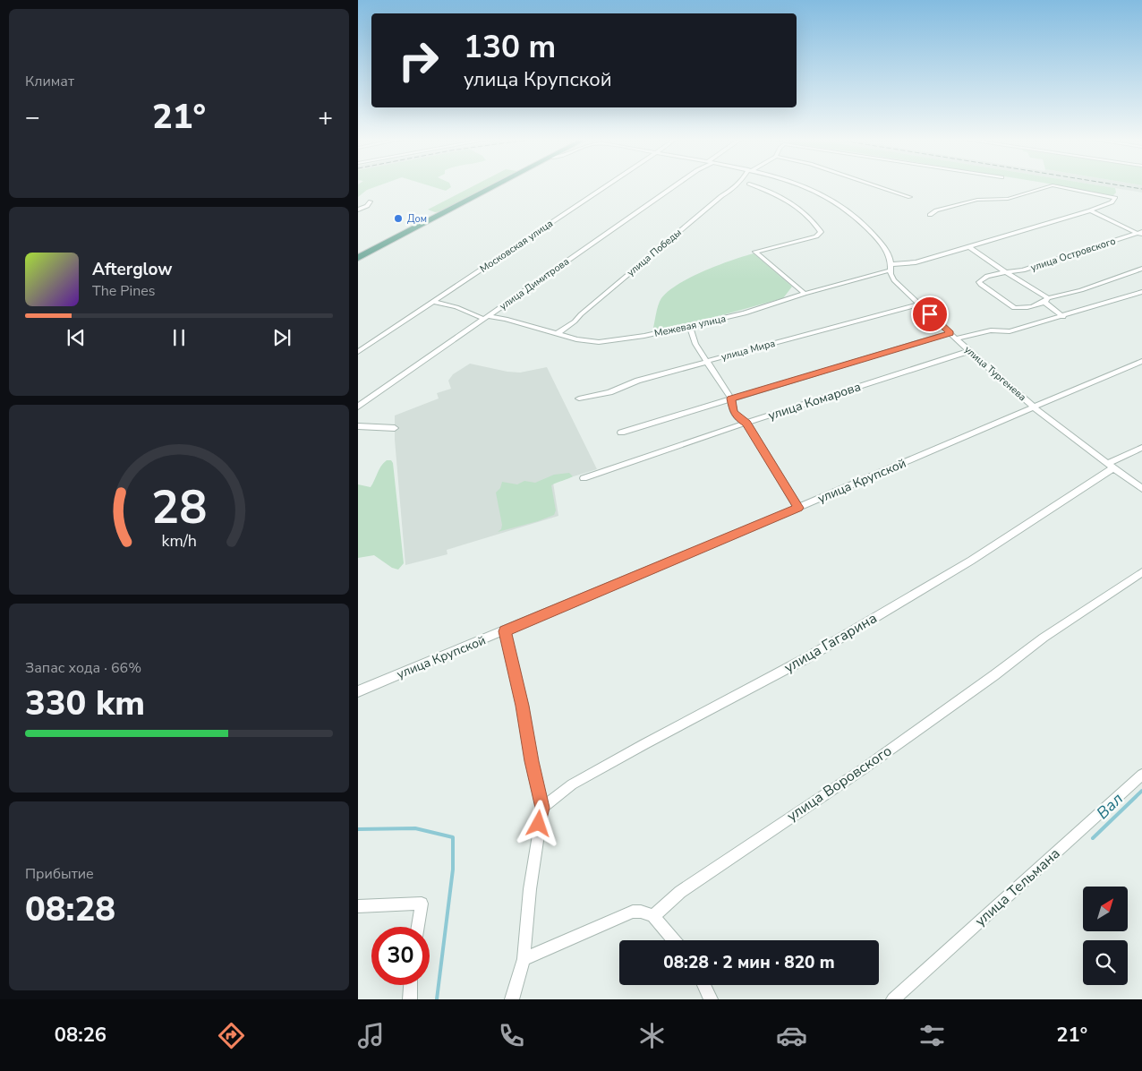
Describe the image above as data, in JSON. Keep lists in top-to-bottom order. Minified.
{"streets":{"street":["Московская улица","улица Победы","улица Островского","улица Димитрова","Межевая улица","улица Мира","улица Тургенева","улица Комарова","улица Крупской","улица Гагарина","улица Воровского","улица Тельмана"]},"crossings":[["улица Победы","Межевая улица"],["улица Димитрова","Межевая улица"],["Межевая улица","улица Тургенева"],["улица Мира","улица Тургенева"],["улица Тургенева","улица Комарова"],["улица Тургенева","улица Крупской"],["улица Тургенева","улица Гагарина"]],"water":["Вал"],"places":["Дом"],"north":"top right","page":{"tile":["Климат",["Запас хода · 66%","330 km"],["Прибытие","08:28"]],"turn":["130 m","улица Крупской"],"heat":["−","21°","+"],"song":["Afterglow","The Pines"],"limit":"30","trip":"08:28 · 2 мин · 820 m","tabs":["08:26","21°"],"gauge":["28","km/h"]}}
